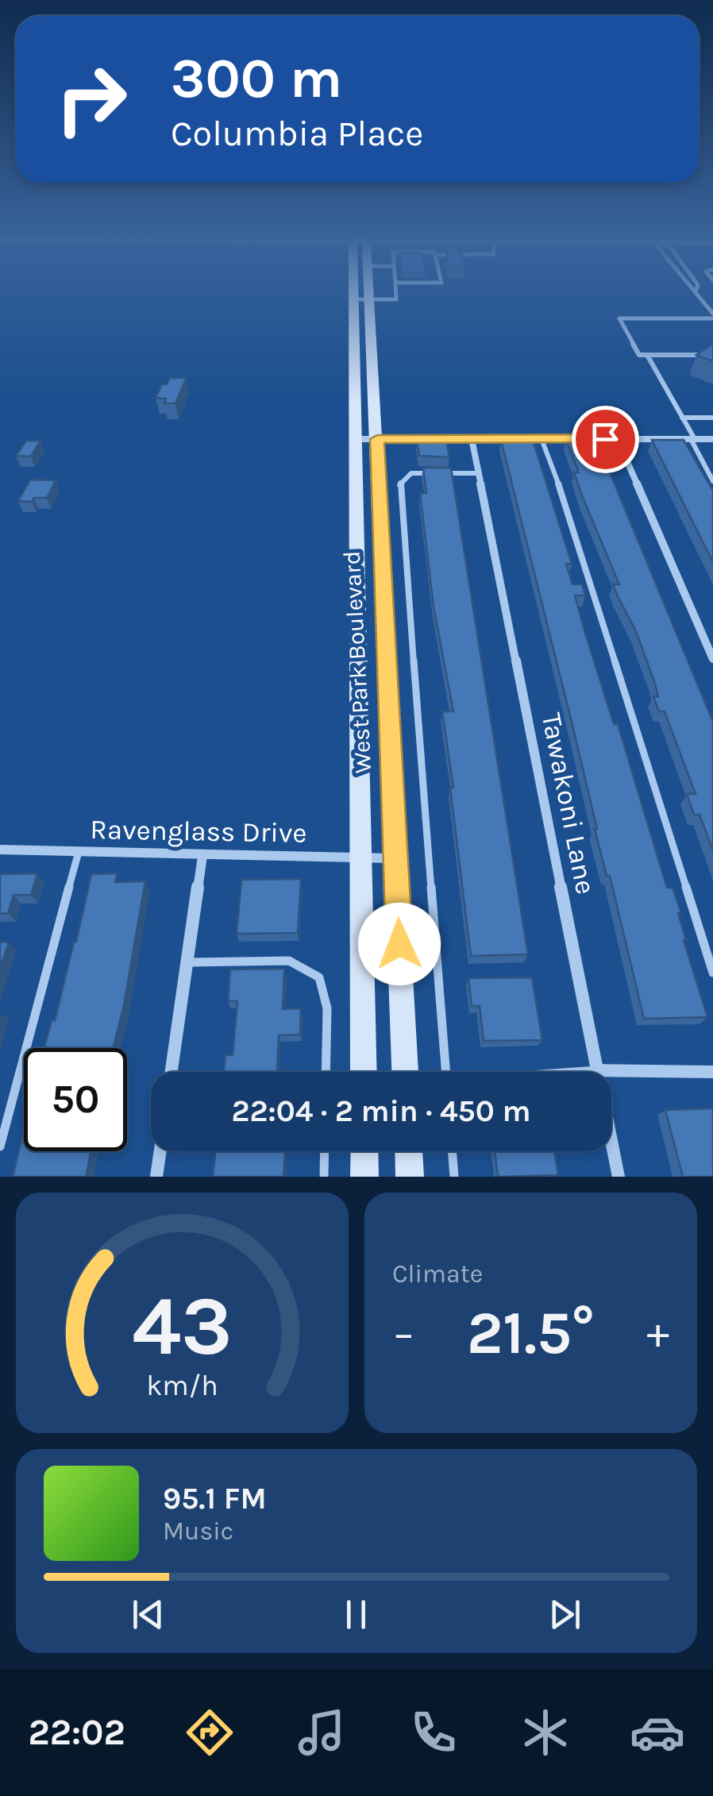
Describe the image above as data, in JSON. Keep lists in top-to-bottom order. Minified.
{"streets":{"main road":["West Park Boulevard"],"street":["Tawakoni Lane","Ravenglass Drive"]},"crossings":[["West Park Boulevard","Ravenglass Drive"]],"page":{"turn":["300 m","Columbia Place"],"limit":"50","trip":"22:04 · 2 min · 450 m","tile":"Climate","heat":["−","21.5°","+"],"song":["95.1 FM","Music"],"tabs":"22:02","gauge":["43","km/h"]}}
